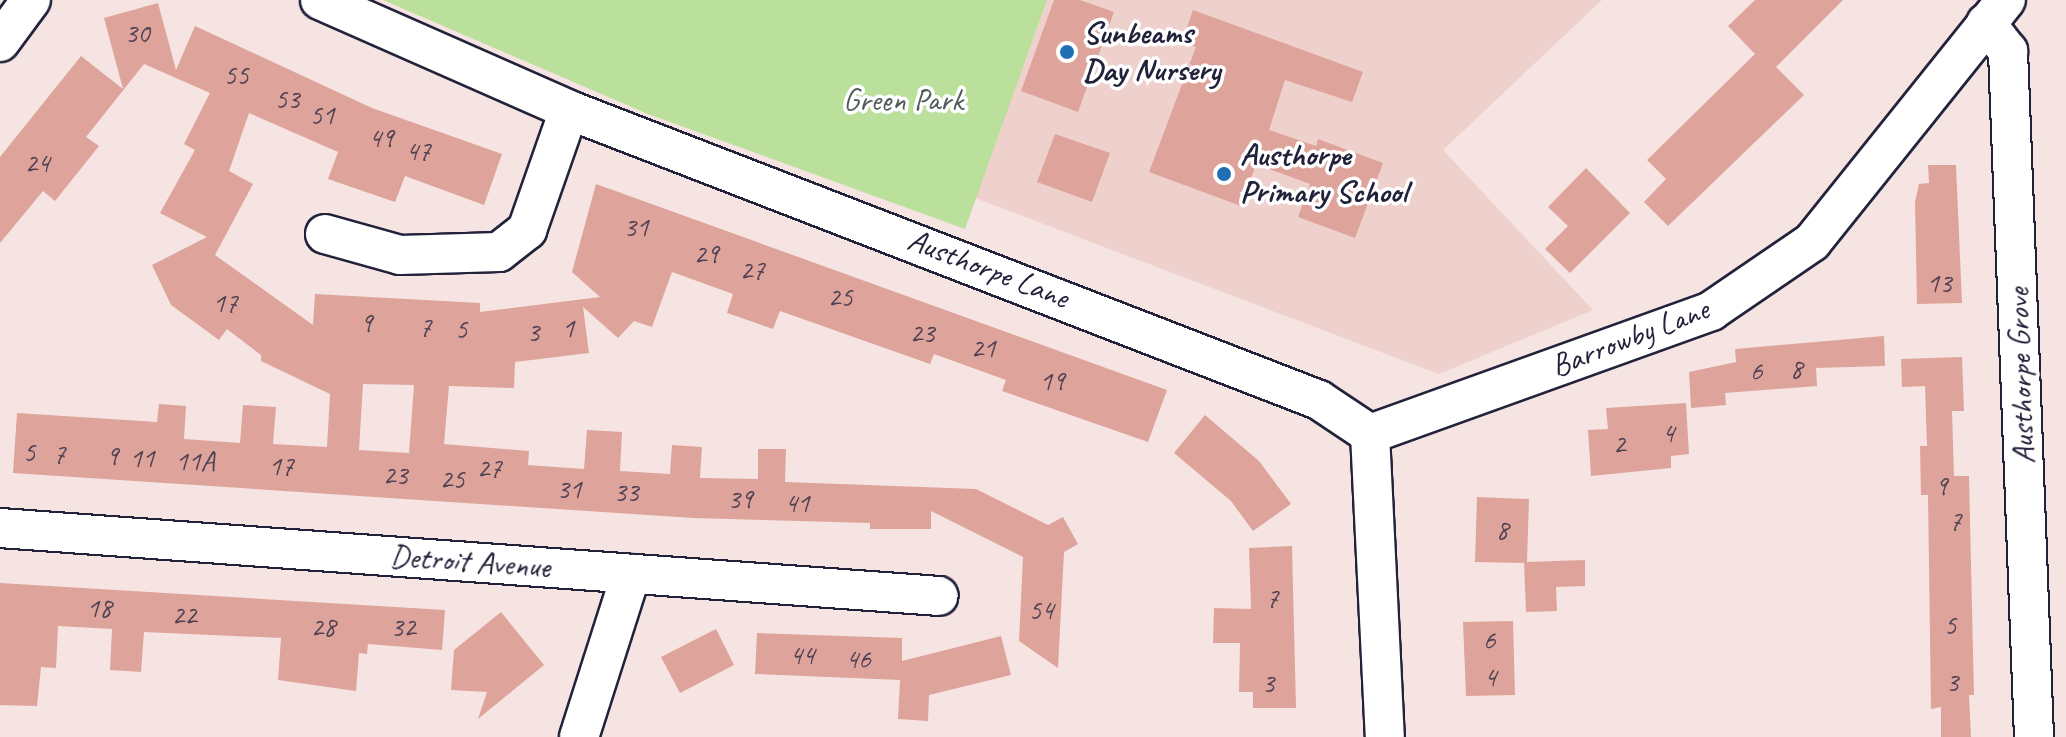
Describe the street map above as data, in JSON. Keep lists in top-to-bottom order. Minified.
{"streets":{"street":["Austhorpe Lane","Barrowby Lane","Austhorpe Grove","Detroit Avenue"]},"crossings":[["Austhorpe Lane","Barrowby Lane"],["Barrowby Lane","Austhorpe Grove"]],"parks":["Green Park"],"places":["Sunbeams Day Nursery","Austhorpe Primary School"],"house_numbers":["30","55","53","51","49","47","24","31","29","27","13","25","17","9","7","1","5","3","23","21","8","6","19","4","2","5","7","9","11","11A","17","27","23","25","9","31","33","39","41","7","8","7","18","54","22","5","28","32","6","44","46","4","3","3"]}
